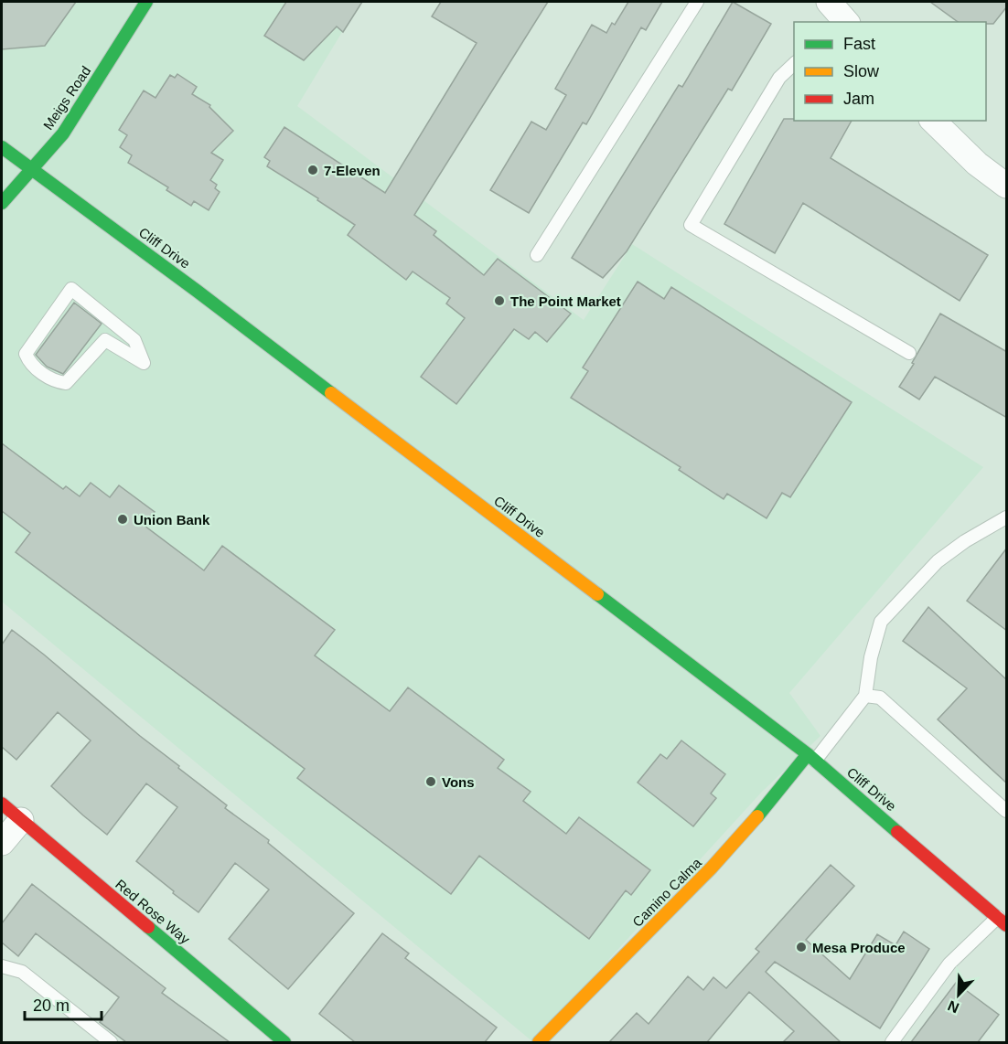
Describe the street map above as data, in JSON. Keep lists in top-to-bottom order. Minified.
{"streets":{"main road":["Meigs Road","Cliff Drive","Camino Calma","Red Rose Way"]},"crossings":[["Meigs Road","Cliff Drive"],["Cliff Drive","Camino Calma"]],"places":["7-Eleven","The Point Market","Union Bank","Vons","Mesa Produce"],"legend":["Fast","Slow","Jam"],"scale_bar":"20 m","north":"bottom left"}
